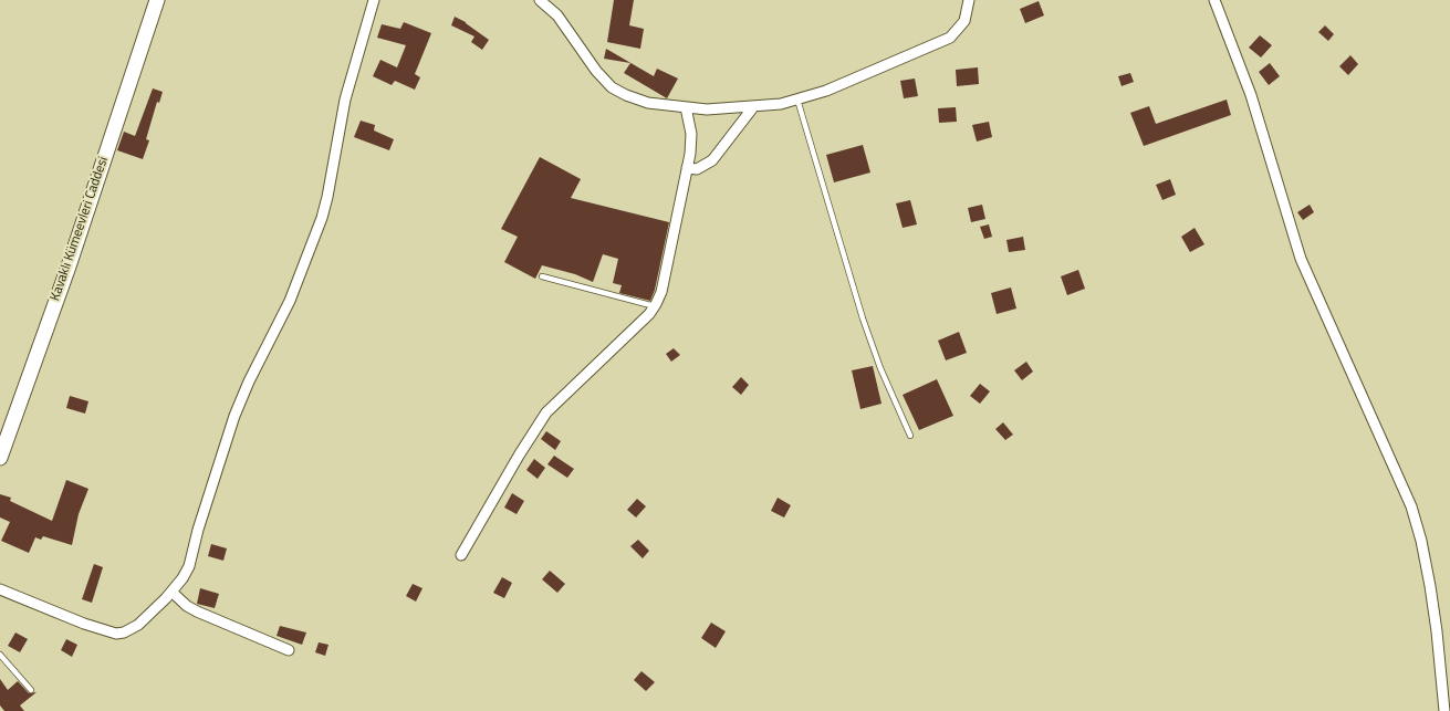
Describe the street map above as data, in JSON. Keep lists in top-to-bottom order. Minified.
{"streets":{"street":["Kavaklı Kümeevleri Caddesi"]}}
